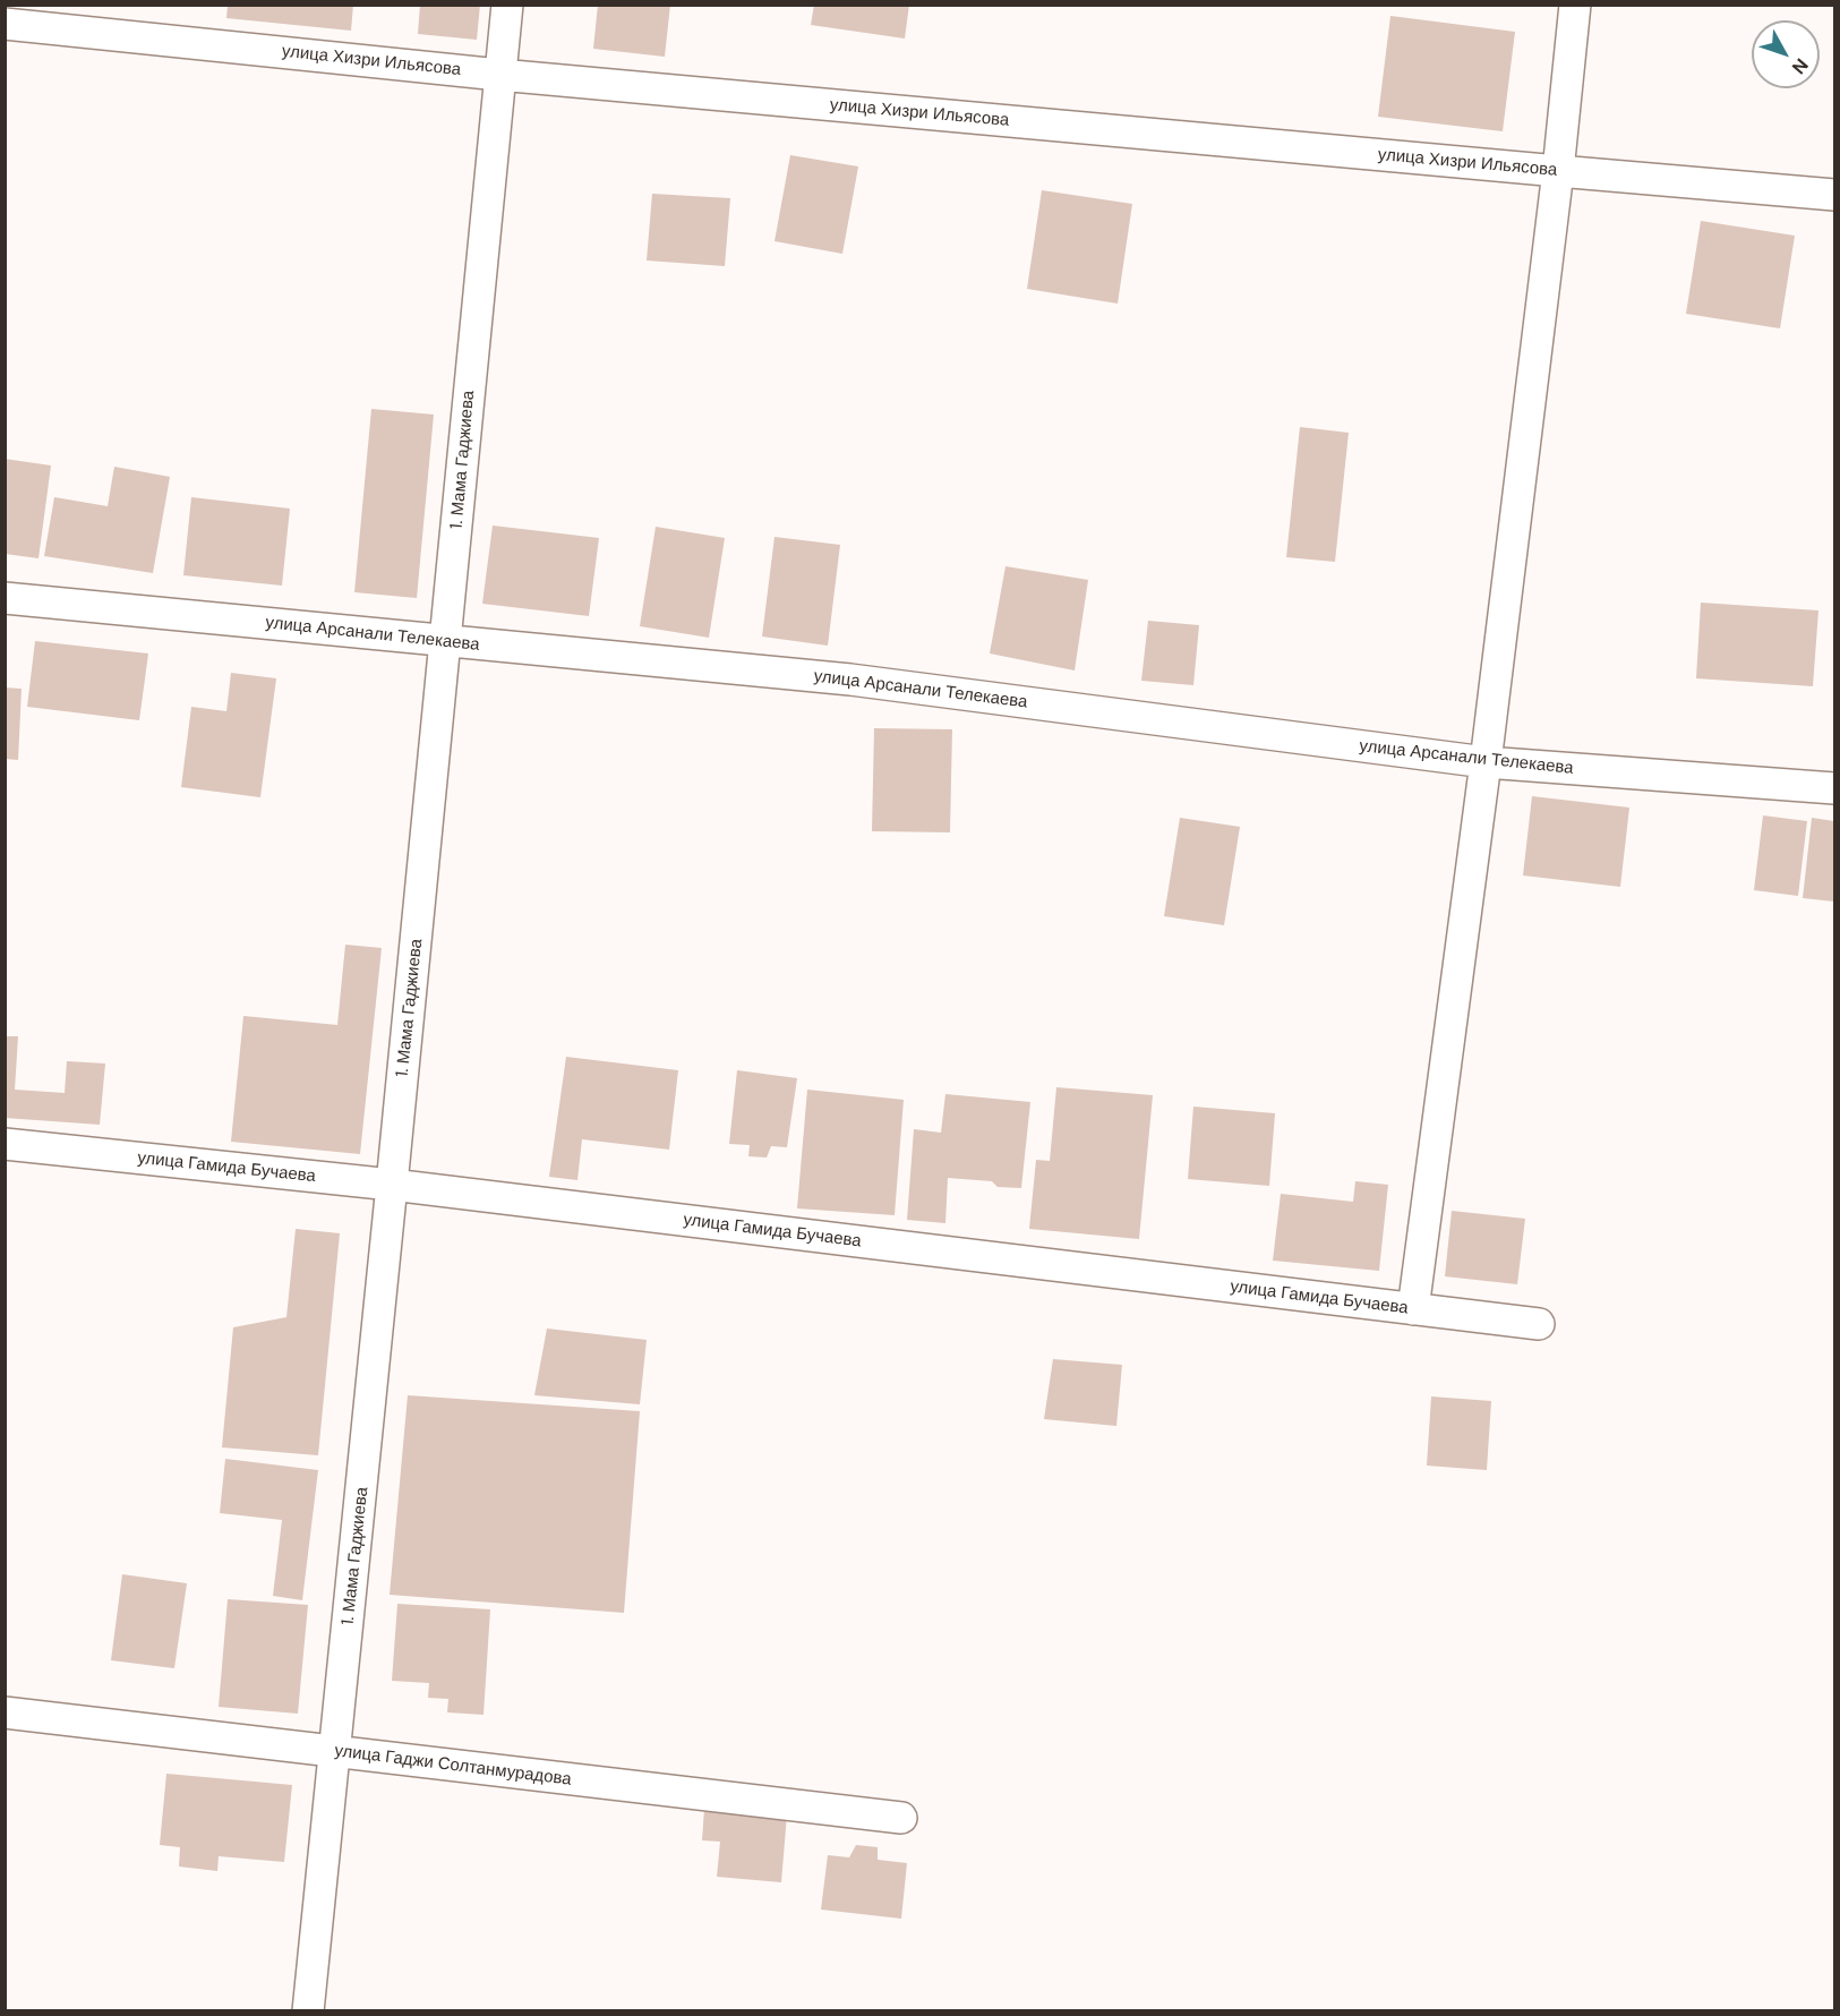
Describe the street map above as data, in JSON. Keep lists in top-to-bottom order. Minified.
{"streets":{"street":["улица Хизри Ильясова","1. Мама Гаджиева","улица Арсанали Телекаева","улица Гамида Бучаева","улица Гаджи Солтанмурадова"]},"crossings":[["улица Хизри Ильясова","1. Мама Гаджиева"],["1. Мама Гаджиева","улица Арсанали Телекаева"],["1. Мама Гаджиева","улица Гамида Бучаева"],["1. Мама Гаджиева","улица Гаджи Солтанмурадова"]],"north":"bottom right"}
